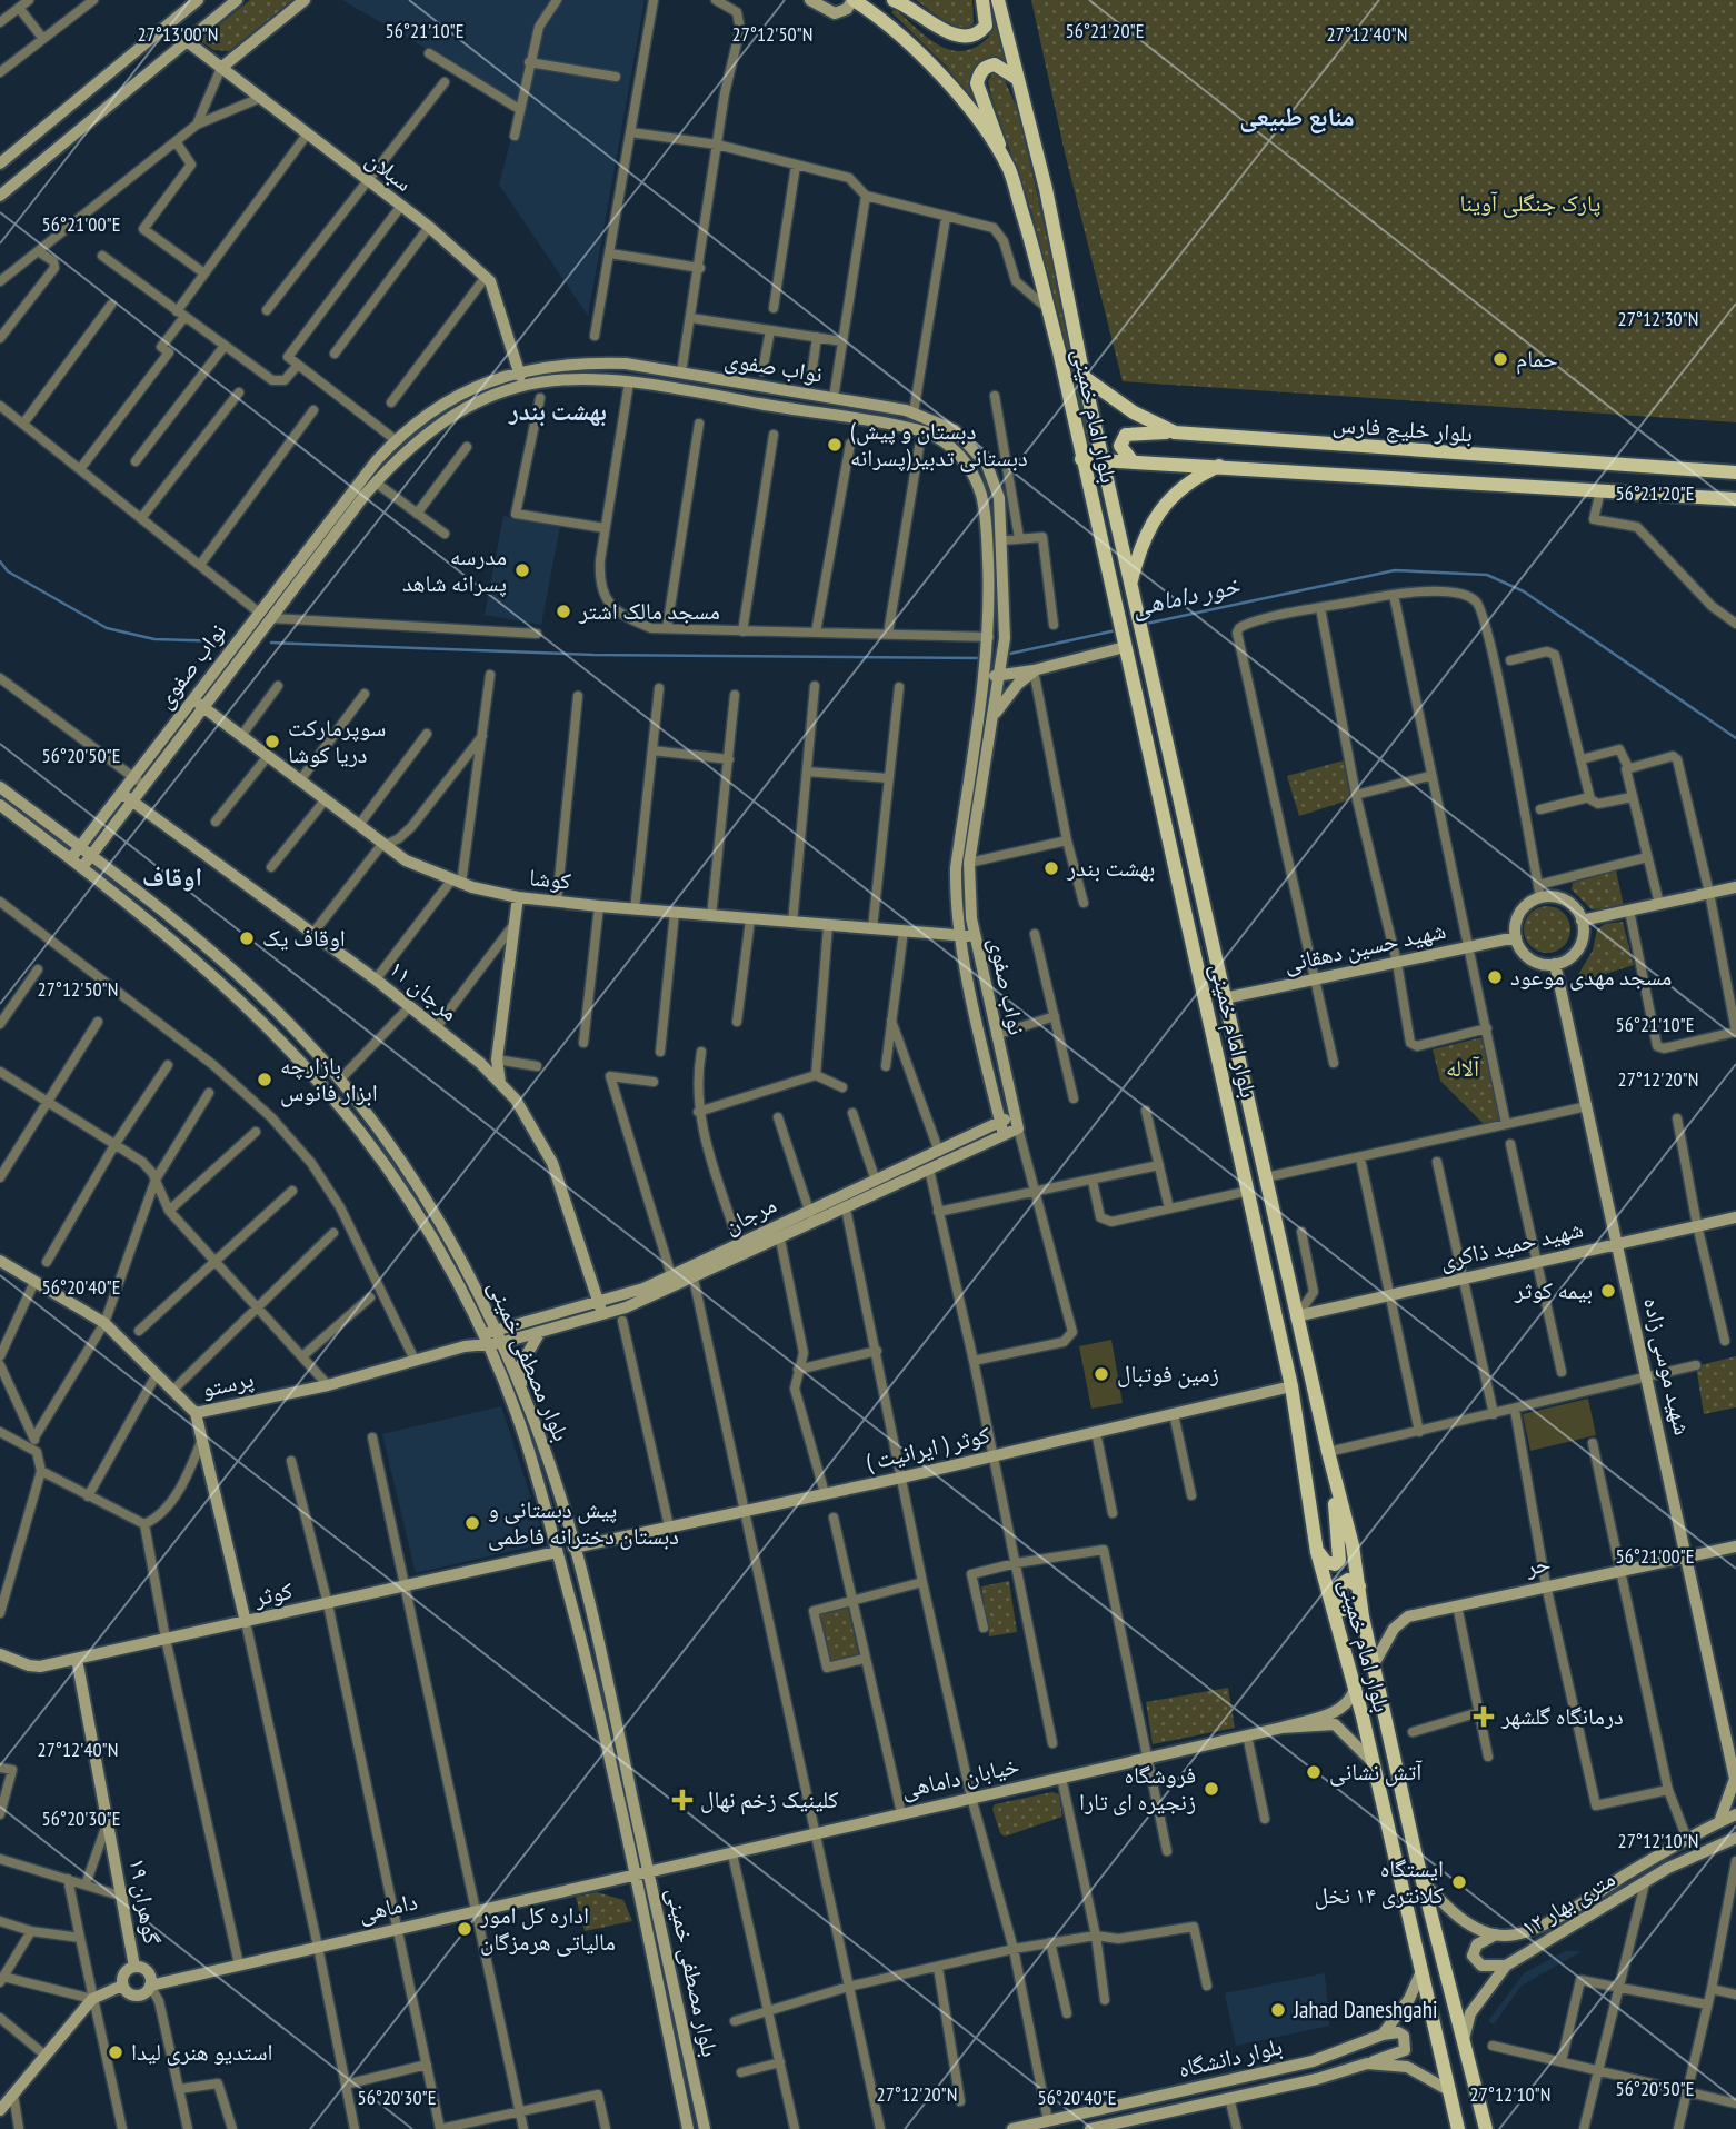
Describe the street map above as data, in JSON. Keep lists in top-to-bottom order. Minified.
{"streets":{"main road":["بلوار امام خمینی","بلوار خلیج فارس"],"street":["سبلان","نواب صفوی","کوشا","شهید حسین دهقانی","مرجان ۱۱","مرجان","شهید حمید ذاکری","بلوار مصطفی خمینی","شهید موسی زاده","پرستو","کوثر ( ایرانیت )","حر","کوثر","خیابان داماهی","گوهران ۱۹","۱۲ متری بهار","داماهی","بلوار دانشگاه"]},"crossings":[["سبلان","نواب صفوی"],["نواب صفوی","کوشا"],["نواب صفوی","مرجان ۱۱"],["نواب صفوی","مرجان"],["نواب صفوی","بلوار مصطفی خمینی"],["بلوار امام خمینی","بلوار خلیج فارس"],["بلوار امام خمینی","شهید حسین دهقانی"],["بلوار امام خمینی","شهید حمید ذاکری"],["بلوار امام خمینی","کوثر ( ایرانیت )"],["بلوار امام خمینی","حر"],["بلوار امام خمینی","خیابان داماهی"],["بلوار امام خمینی","۱۲ متری بهار"],["بلوار امام خمینی","بلوار دانشگاه"],["شهید حسین دهقانی","شهید موسی زاده"],["مرجان ۱۱","مرجان"],["مرجان","بلوار مصطفی خمینی"],["مرجان","پرستو"],["شهید حمید ذاکری","شهید موسی زاده"],["بلوار مصطفی خمینی","پرستو"],["بلوار مصطفی خمینی","کوثر ( ایرانیت )"],["بلوار مصطفی خمینی","کوثر"],["بلوار مصطفی خمینی","خیابان داماهی"],["بلوار مصطفی خمینی","داماهی"],["شهید موسی زاده","حر"],["شهید موسی زاده","۱۲ متری بهار"],["کوثر","گوهران ۱۹"],["خیابان داماهی","داماهی"],["گوهران ۱۹","داماهی"]],"districts":["منابع طبیعی","بهشت بندر","اوقاف"],"water":["خور داماهی"],"parks":["پارک جنگلی آوینا","آلاله"],"places":{"other":["حمام","(دبستان و پیش دبستانی تدبیر(پسرانه","مدرسه پسرانه شاهد","مسجد مالک اشتر","سوپرمارکت دریا کوشا","بهشت بندر","اوقاف یک","مسجد مهدی موعود","بازارچه ابزار فانوس","بیمه کوثر","زمین فوتبال","پیش دبستانی و دبستان دخترانه فاطمی","آتش نشانی","فروشگاه زنجیره ای تارا","ایستگاه کلانتری ۱۴ نخل","اداره کل امور مالیاتی هرمزگان","Jahad Daneshgahi","استدیو هنری لیدا"],"health":["درمانگاه گلشهر","کلینیک زخم نهال"]},"coordinates":["56°21'10\"E","56°21'20\"E","27°13'00\"N","27°12'50\"N","27°12'40\"N","56°21'00\"E","27°12'30\"N","56°20'50\"E","27°12'20\"N","56°20'40\"E","56°20'30\"E","27°12'10\"N"]}
